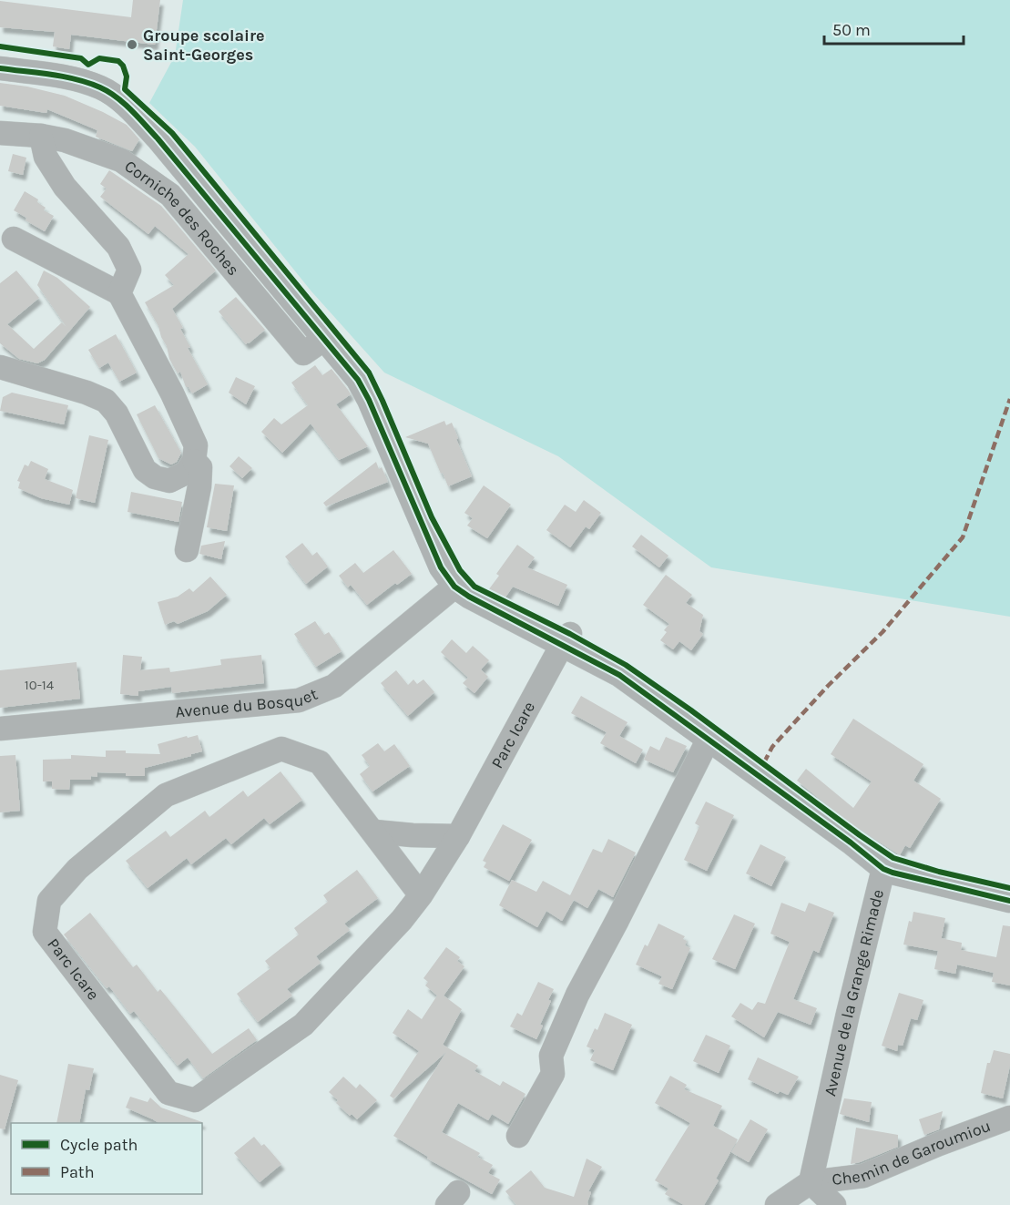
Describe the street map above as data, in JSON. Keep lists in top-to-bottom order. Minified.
{"streets":{"street":["Corniche des Roches","Avenue du Bosquet","Parc Icare","Avenue de la Grange Rimade","Chemin de Garoumiou"]},"crossings":[["Corniche des Roches","Avenue de la Grange Rimade"],["Avenue du Bosquet","Avenue de la Grange Rimade"],["Parc Icare","Avenue de la Grange Rimade"],["Avenue de la Grange Rimade","Chemin de Garoumiou"]],"places":["Groupe scolaire Saint-Georges"],"house_numbers":["10-14"],"legend":["Cycle path","Path"],"scale_bar":"50 m"}
